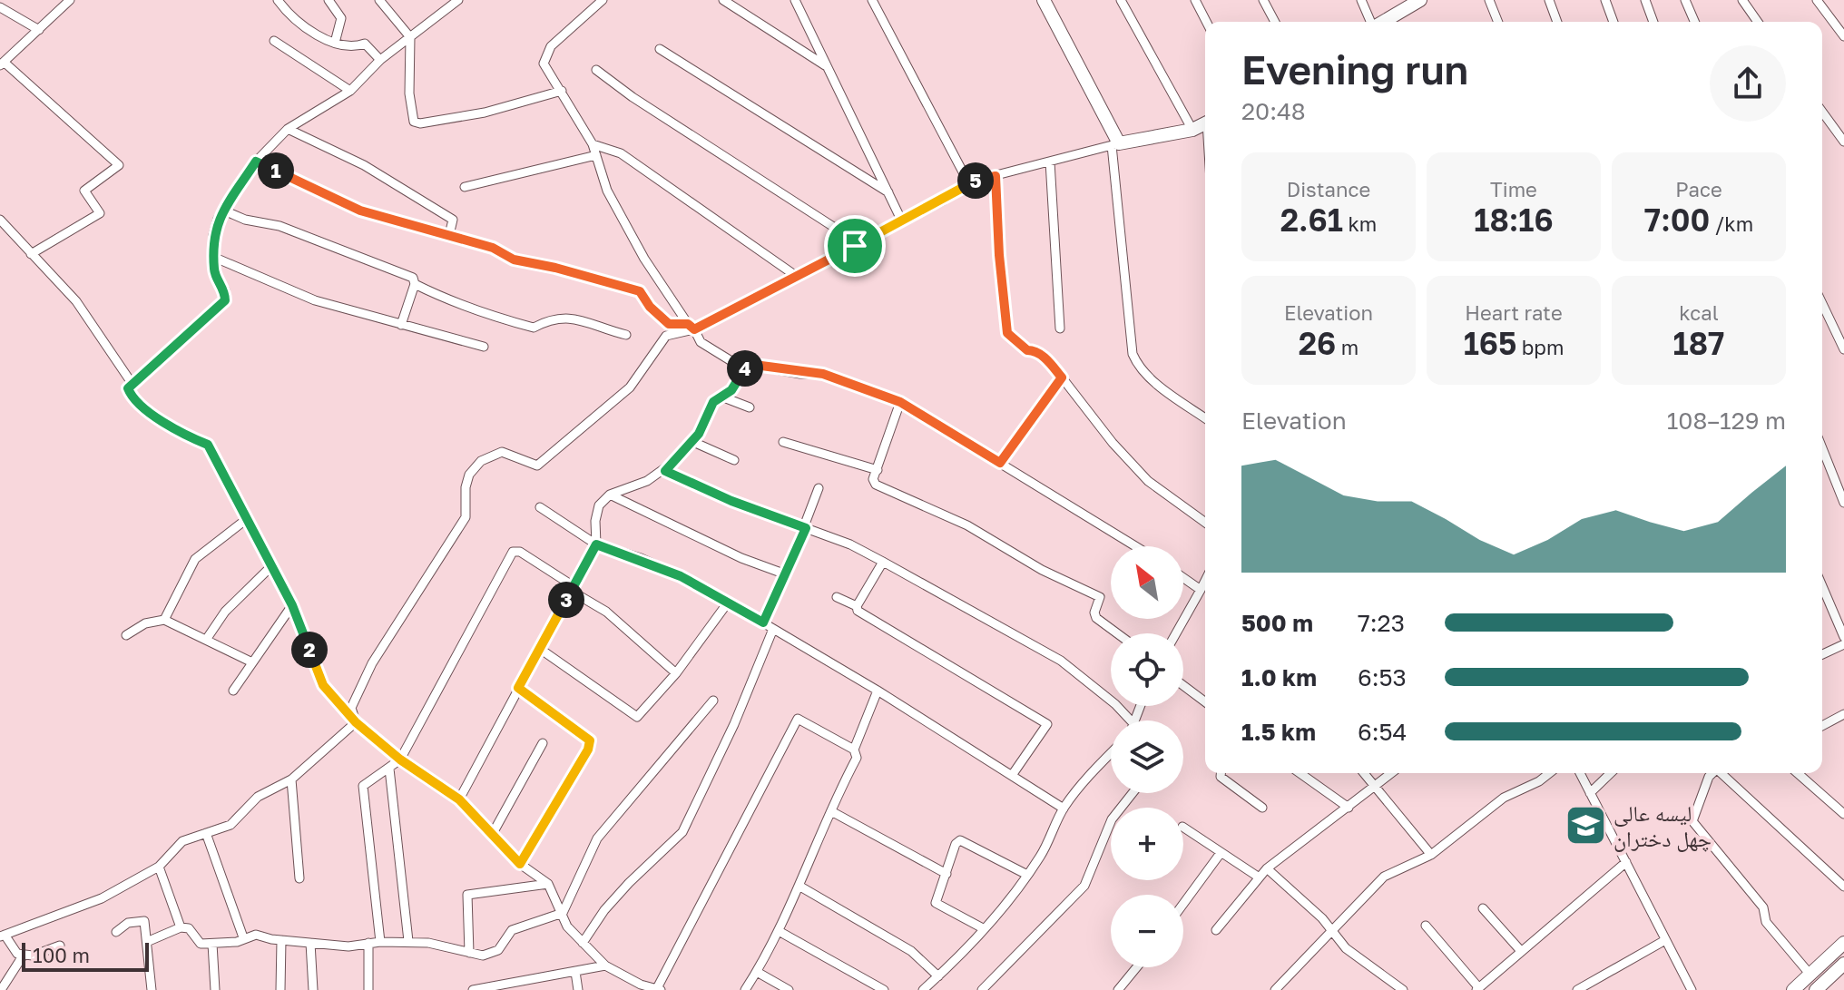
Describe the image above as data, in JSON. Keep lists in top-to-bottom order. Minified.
{"places":{"school or university":["لیسه عالی چهل دختران"]},"scale_bar":"100 m","north":"top left","page":{"heading":["Evening run","20:48"],"stats":[["Distance","2.61 km"],["Time","18:16"],["Pace","7:00 /km"],["Elevation","26 m"],["Heart rate","165 bpm"],["kcal","187"]],"pins":["1","5","4","3","2"],"chart":["Elevation","108–129 m"],"map_buttons":["+","−"],"list":[{"name":"500 m","note":"7:23"},{"name":"1.0 km","note":"6:53"},{"name":"1.5 km","note":"6:54"}],"scale":"100 m"}}
